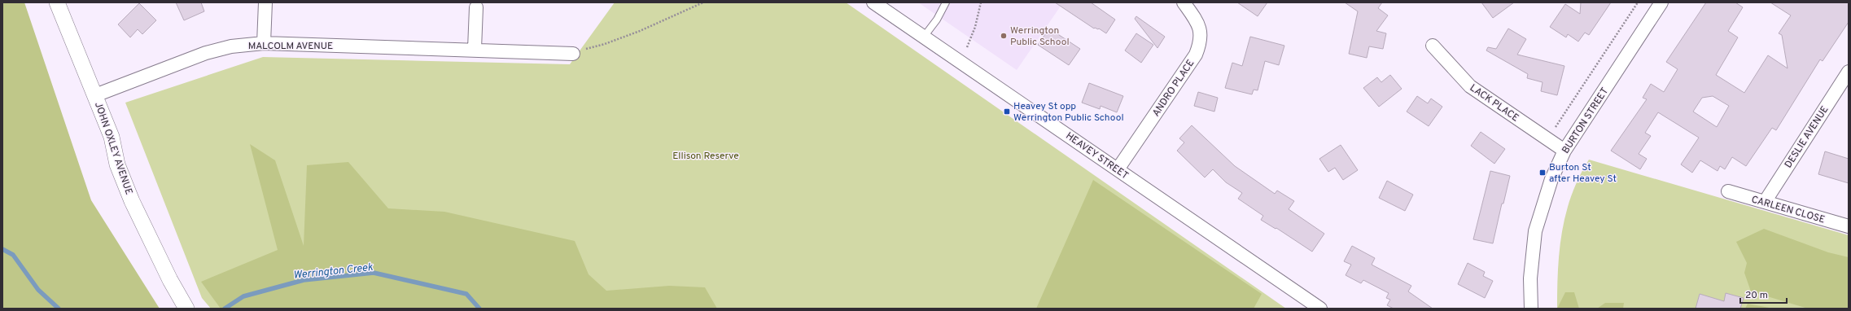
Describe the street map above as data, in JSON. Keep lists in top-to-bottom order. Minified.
{"streets":{"street":["MALCOLM AVENUE","ANDRO PLACE","LACK PLACE","BURTON STREET","DESLIE AVENUE","JOHN OXLEY AVENUE","HEAVEY STREET","CARLEEN CLOSE"]},"crossings":[["MALCOLM AVENUE","JOHN OXLEY AVENUE"],["ANDRO PLACE","HEAVEY STREET"],["LACK PLACE","BURTON STREET"],["DESLIE AVENUE","CARLEEN CLOSE"]],"water":["Werrington Creek"],"parks":["Ellison Reserve"],"places":{"other":["Werrington Public School"],"transit":["Heavey St opp Werrington Public School","Burton St after Heavey St"]},"scale_bar":"20 m"}
